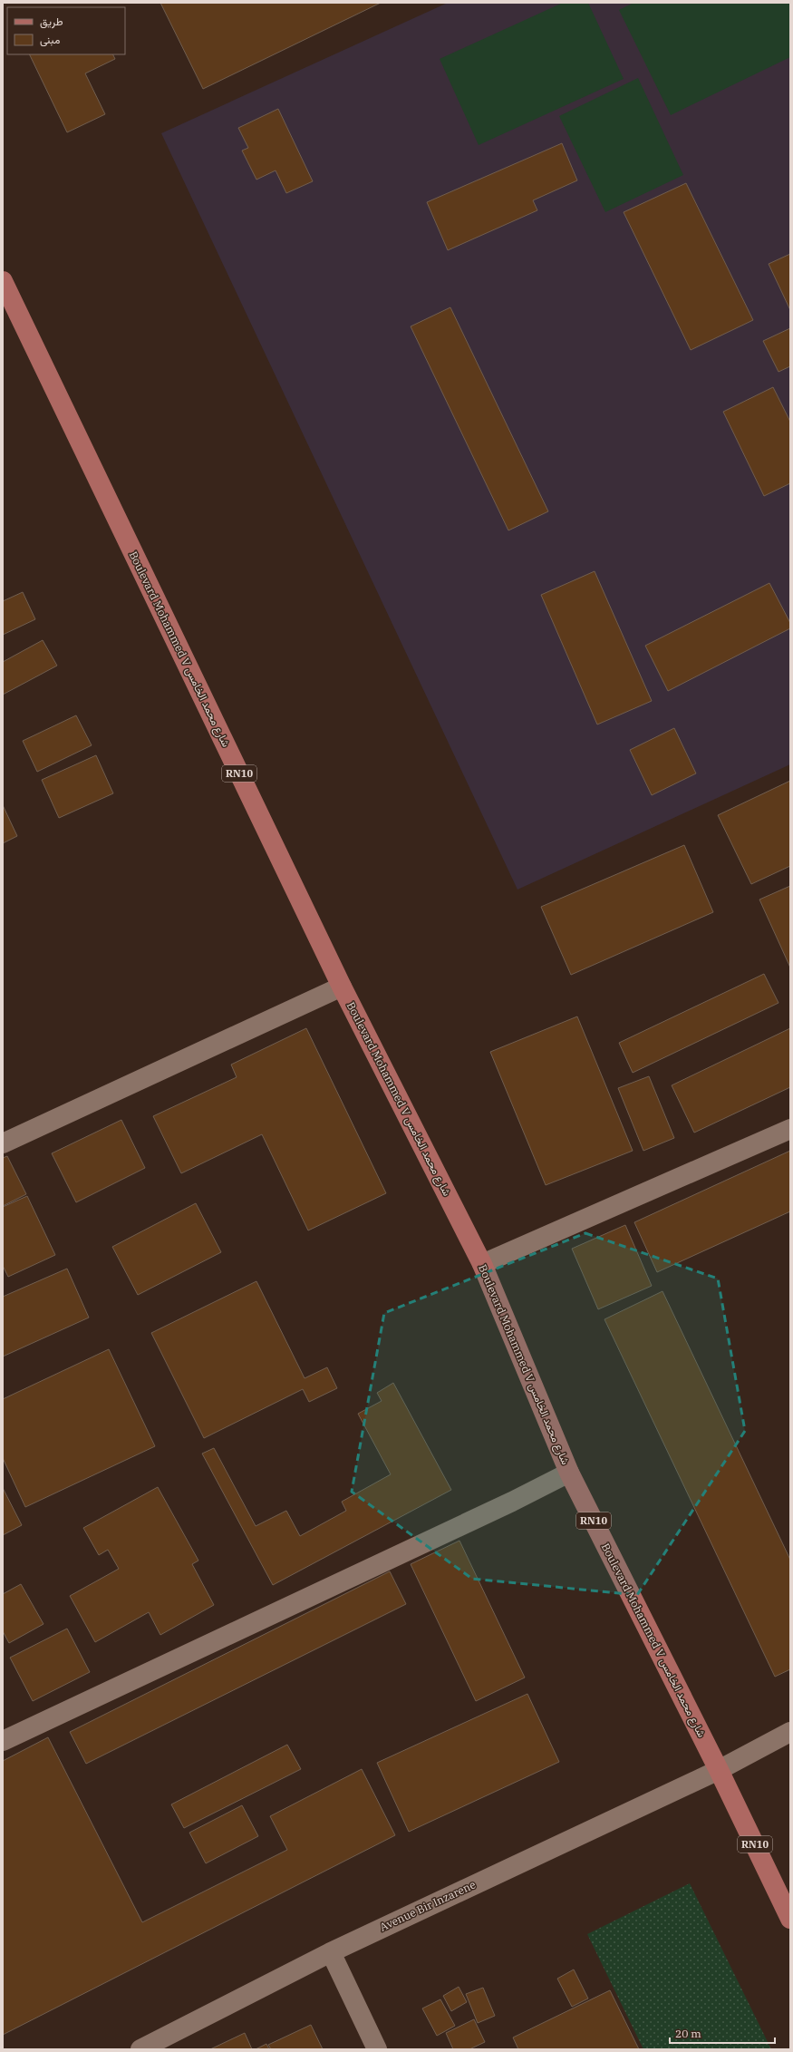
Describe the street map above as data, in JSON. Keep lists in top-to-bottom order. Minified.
{"streets":{"main road":["Boulevard Mohammed V شارع محمد الخامس","RN10"],"street":["Avenue Bir Inzarene"]},"crossings":[["Boulevard Mohammed V شارع محمد الخامس","Avenue Bir Inzarene"]],"legend":["طريق","مبنى"],"scale_bar":"20 m"}
